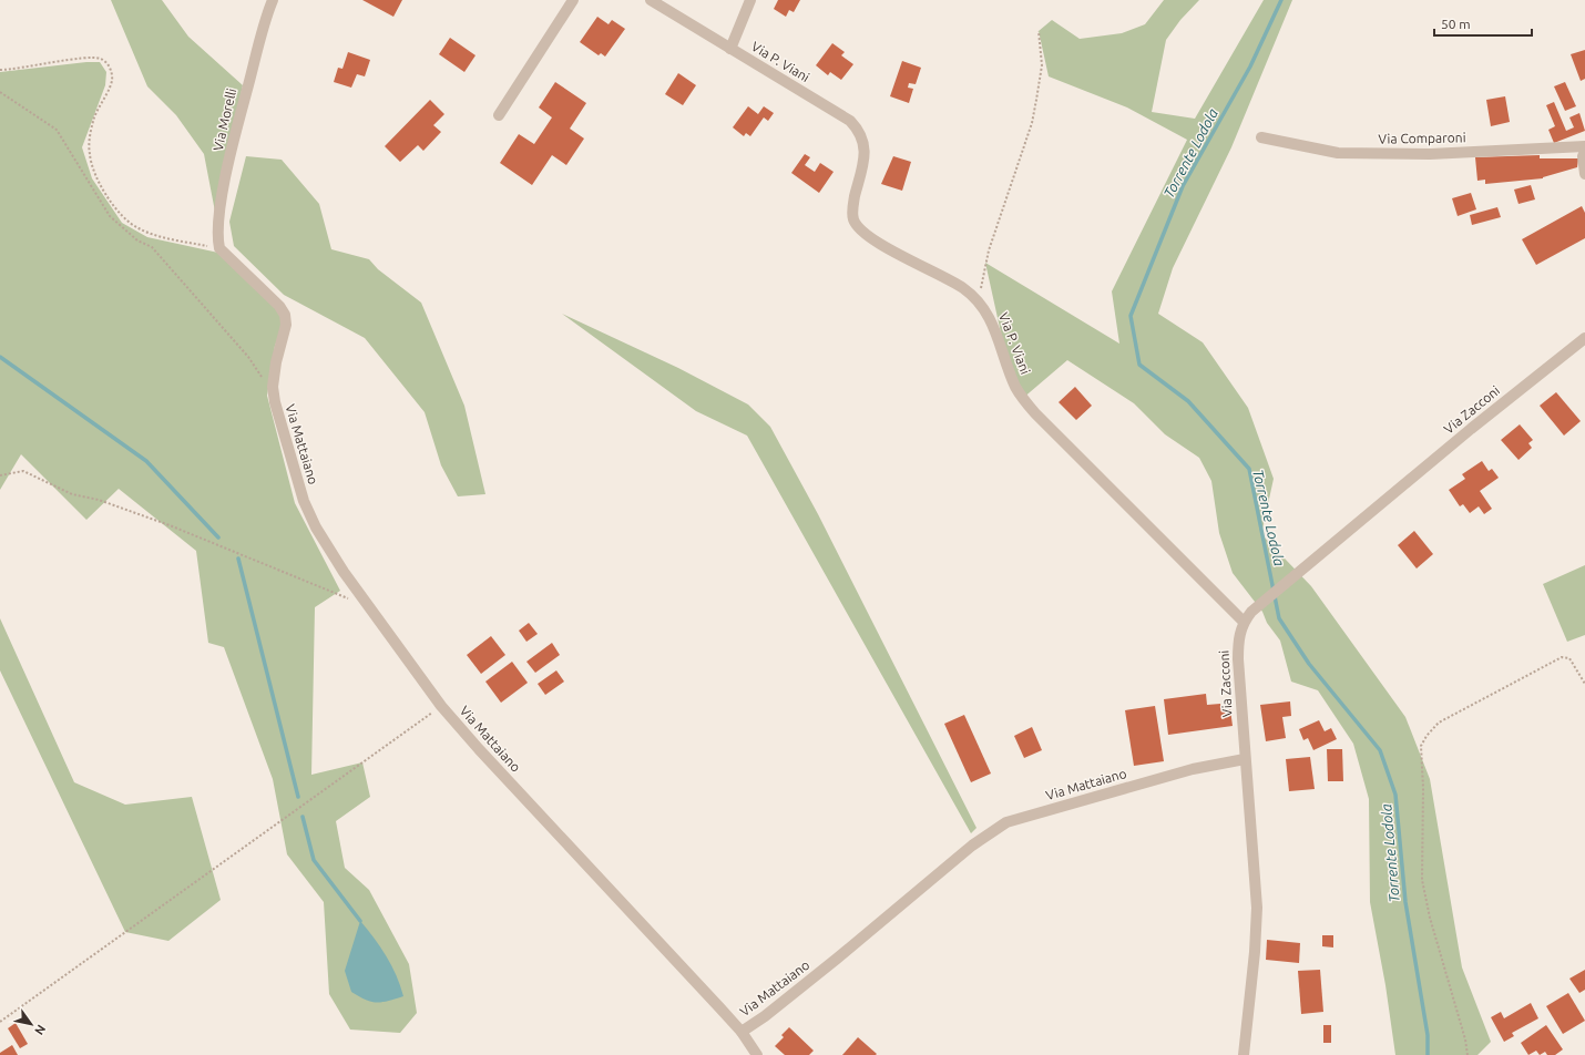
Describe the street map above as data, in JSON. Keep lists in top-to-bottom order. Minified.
{"streets":{"street":["Via P. Viani","Via Morelli","Via Comparoni","Via Zacconi","Via Mattaiano"]},"crossings":[["Via P. Viani","Via Zacconi"],["Via Morelli","Via Mattaiano"],["Via Zacconi","Via Mattaiano"]],"water":["Torrente Lodola"],"scale_bar":"50 m","north":"bottom right"}
